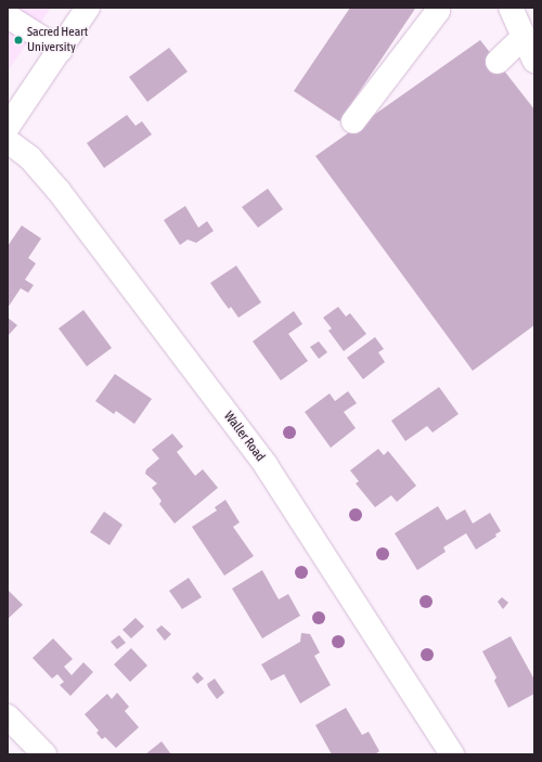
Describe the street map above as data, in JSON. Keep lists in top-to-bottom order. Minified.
{"streets":{"street":["Waller Road"]},"places":["Sacred Heart University"]}
